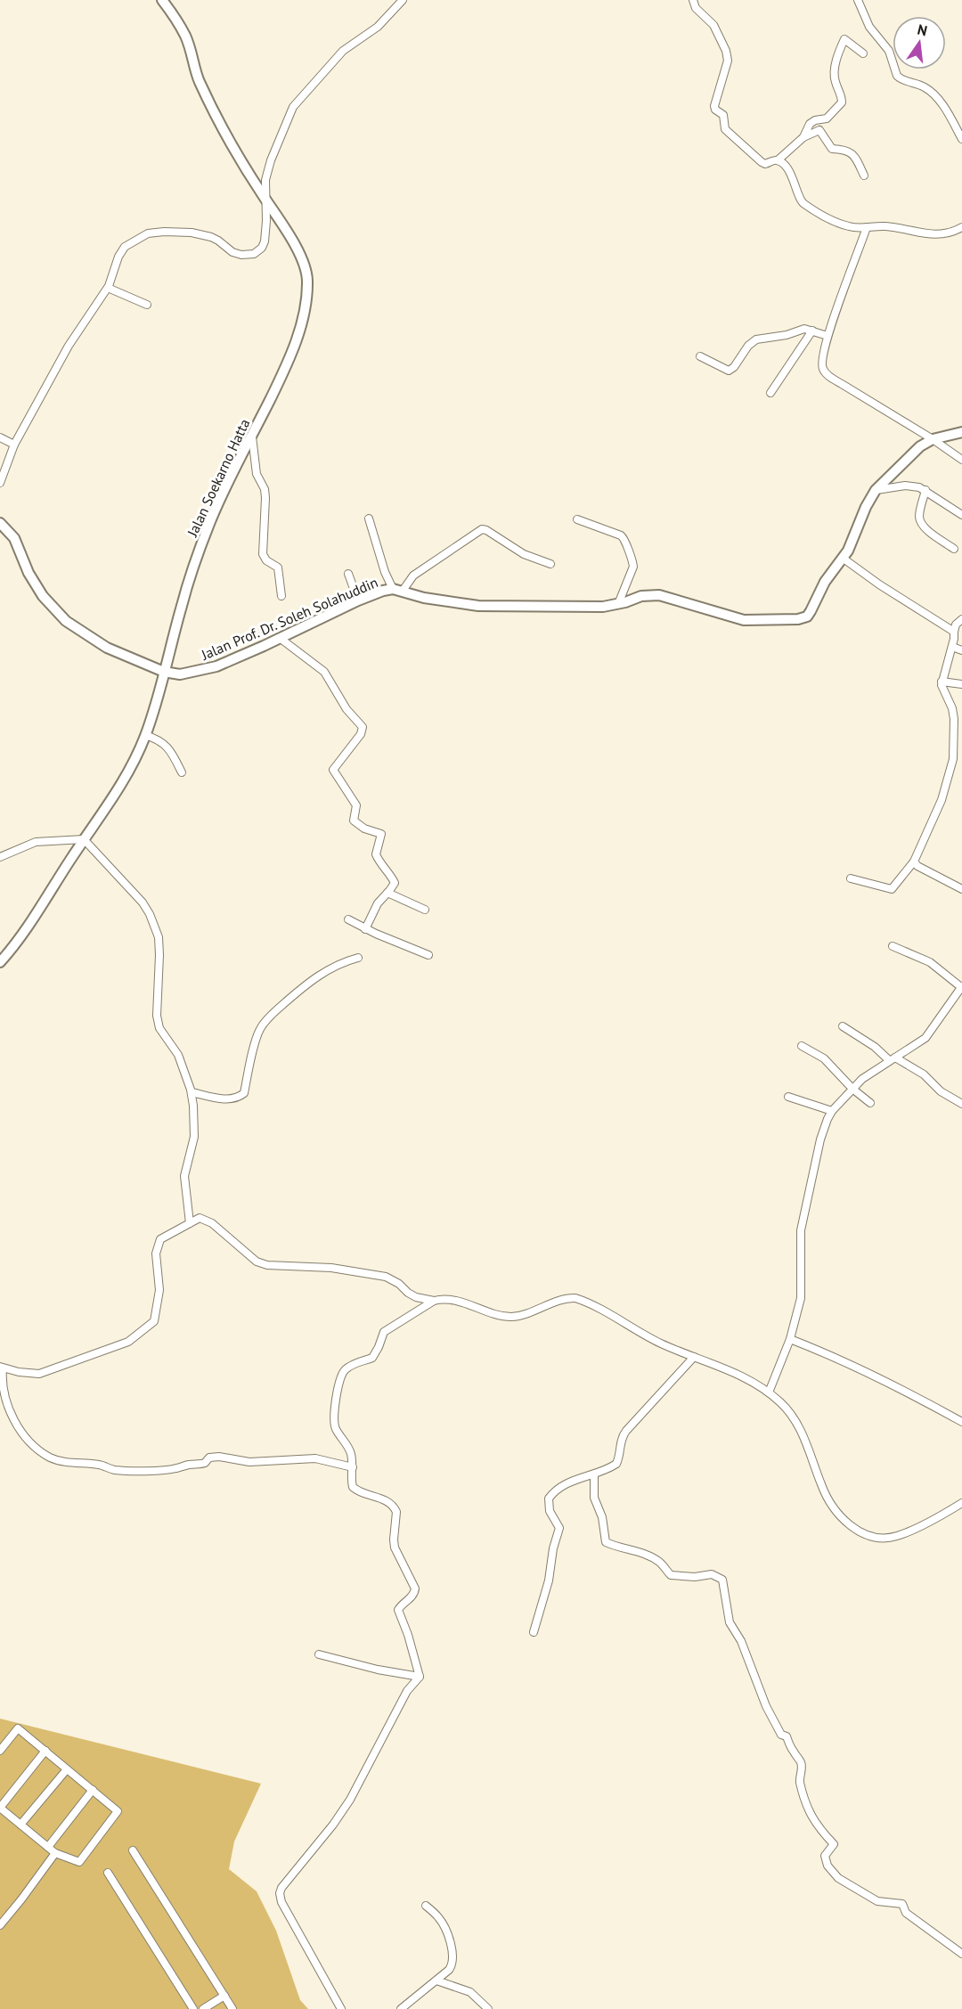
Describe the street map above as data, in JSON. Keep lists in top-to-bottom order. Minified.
{"streets":{"street":["Jalan Soekarno Hatta","Jalan Prof. Dr. Soleh Solahuddin"]},"crossings":[["Jalan Soekarno Hatta","Jalan Prof. Dr. Soleh Solahuddin"]],"north":"top"}
